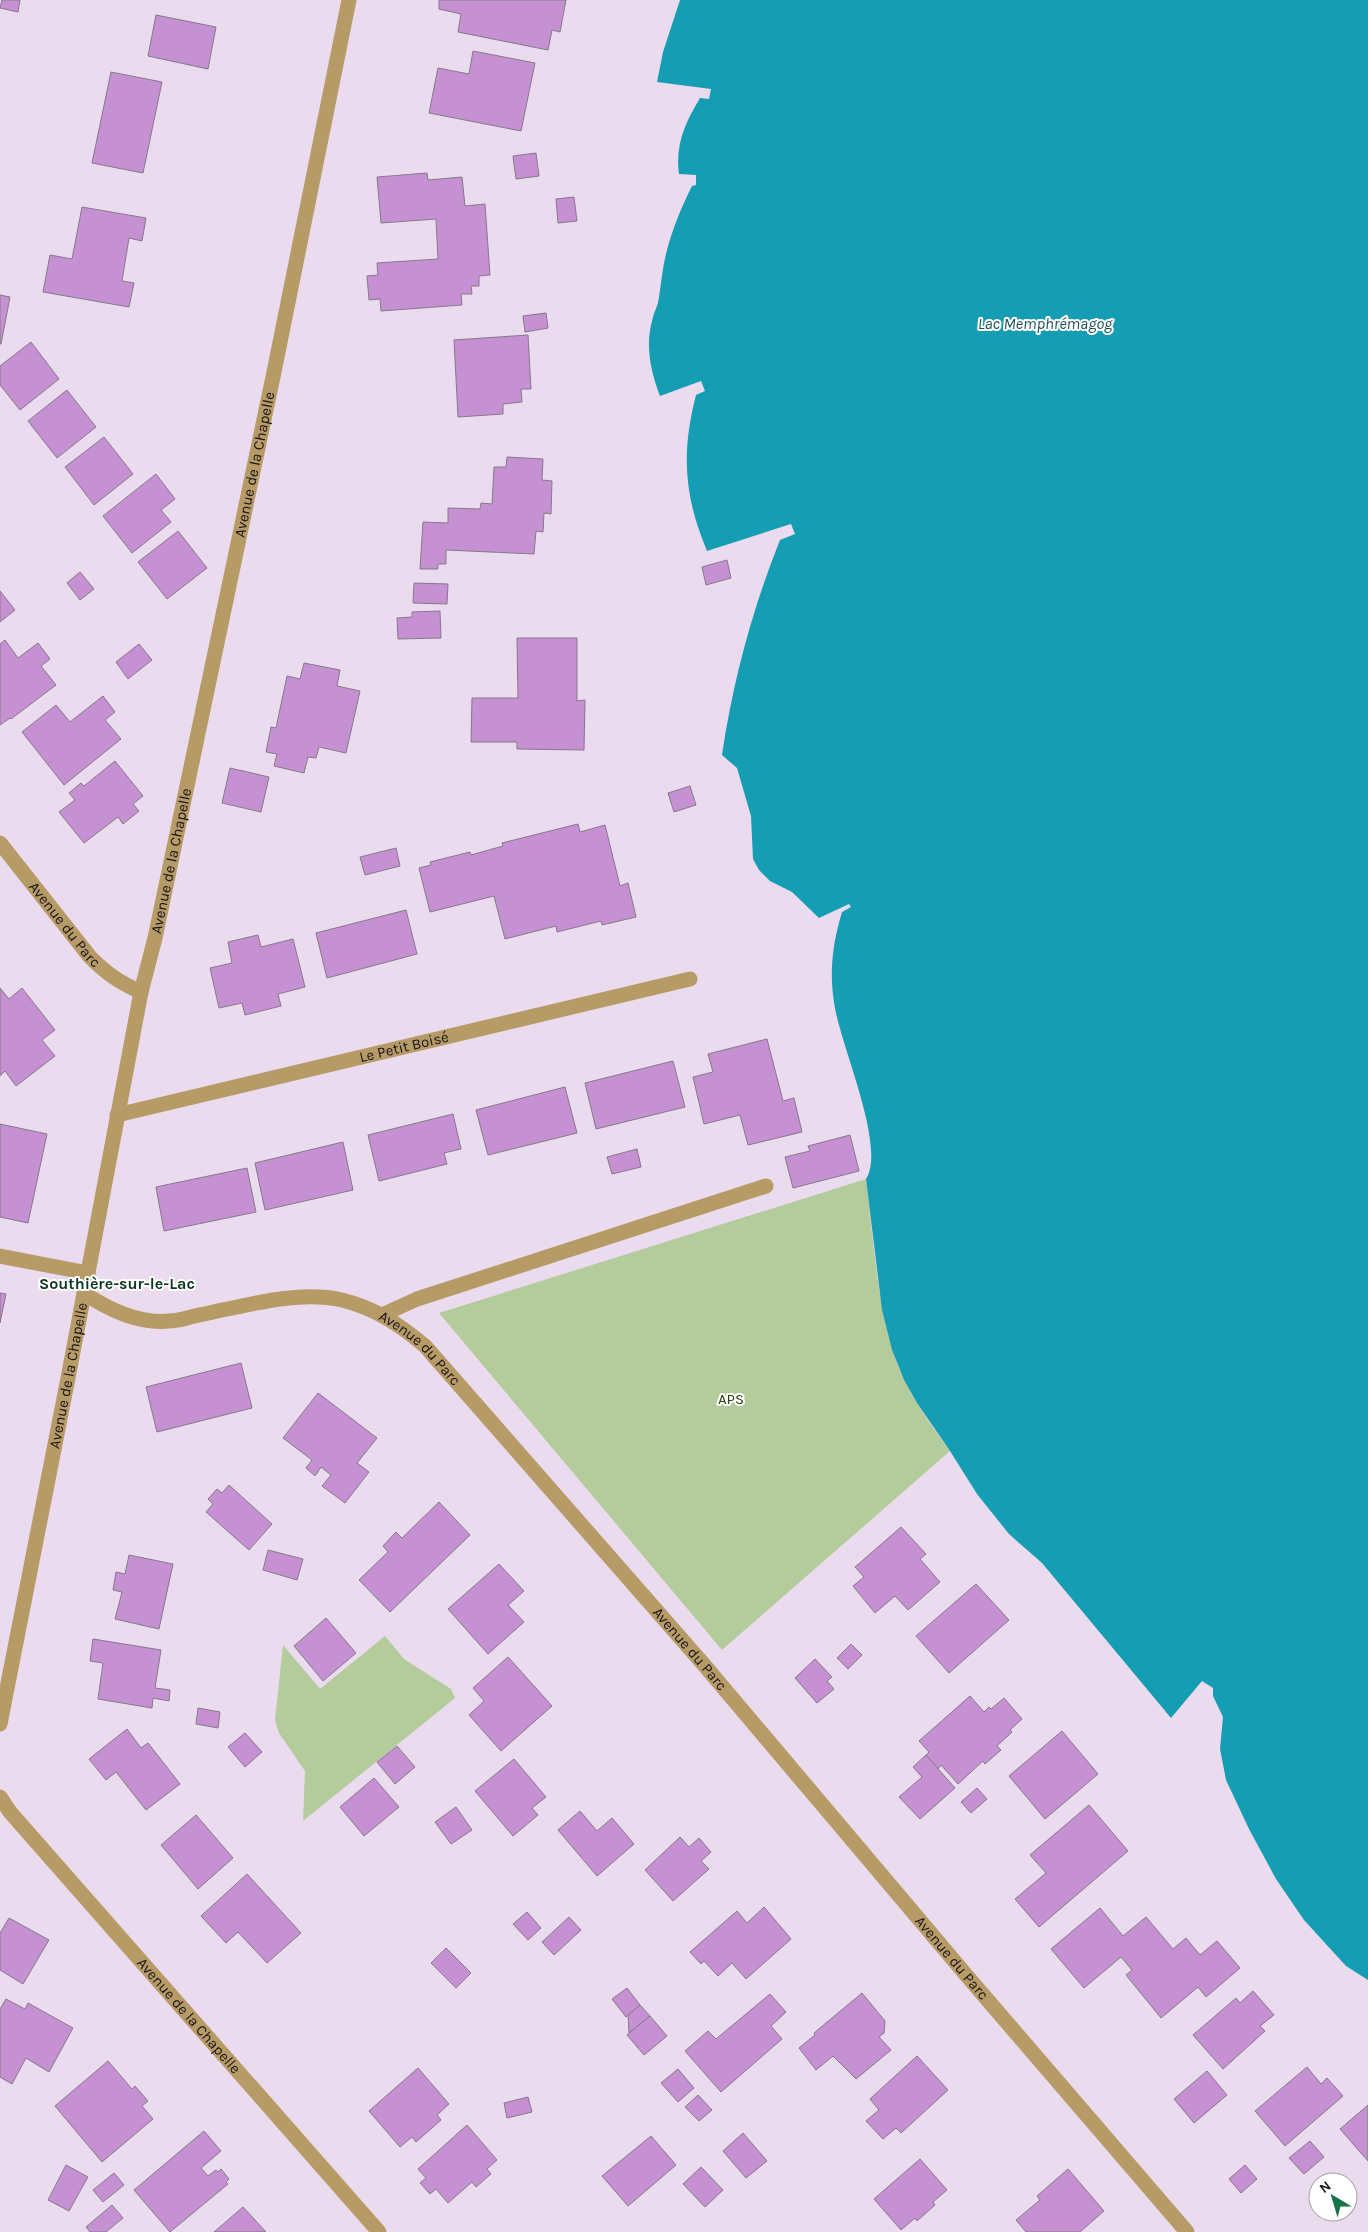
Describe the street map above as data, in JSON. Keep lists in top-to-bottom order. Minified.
{"streets":{"street":["Avenue de la Chapelle","Avenue du Parc","Le Petit Boisé"]},"crossings":[["Avenue de la Chapelle","Avenue du Parc"],["Avenue de la Chapelle","Le Petit Boisé"]],"districts":["Southière-sur-le-Lac"],"water":["Lac Memphrémagog"],"parks":["APS"],"north":"top left"}
